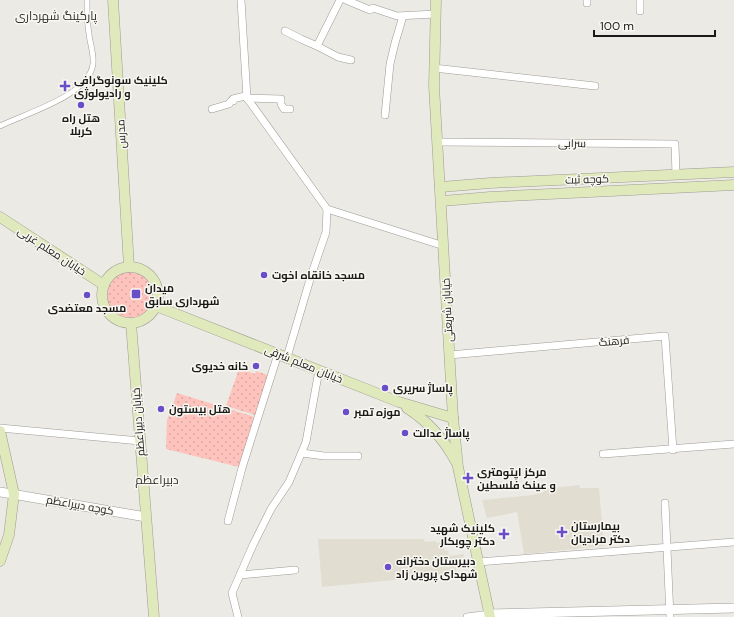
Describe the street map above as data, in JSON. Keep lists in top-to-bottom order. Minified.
{"streets":{"main road":["مدرس","کوچه ثبت","خیابان معلم غربی","خیابان شریعتی","خیابان معلم شرقی","خیابان دبیراعظم"],"street":["سرابی","فرهنگ","کوچه دبیراعظم"]},"crossings":[["مدرس","خیابان معلم غربی"],["مدرس","خیابان معلم شرقی"],["مدرس","خیابان دبیراعظم"],["سرابی","کوچه ثبت"],["سرابی","خیابان شریعتی"],["کوچه ثبت","خیابان شریعتی"],["خیابان معلم غربی","خیابان معلم شرقی"],["خیابان معلم غربی","خیابان دبیراعظم"],["خیابان شریعتی","فرهنگ"],["خیابان شریعتی","خیابان معلم شرقی"],["خیابان معلم شرقی","خیابان دبیراعظم"],["خیابان دبیراعظم","کوچه دبیراعظم"]],"districts":["پارکینگ شهرداری","دبیراعظم"],"places":{"health":["کلینیک سونوگرافی و رادیولوژی","مرکز اپتومتری و عینک فلسطین","بیمارستان دکتر مرادیان","کلینیک شهید دکتر چوبکار"],"other":["هتل راه کربلا","مسجد خانقاه اخوت","مسجد معتضدی","خانه خدیوی","پاساژ سریری","هتل بیستون","موزه تمبر","پاساژ عدالت","دبیرستان دخترانه شهدای پروین زاد"],"transit":["میدان شهرداری سابق"]},"scale_bar":"100 m"}
